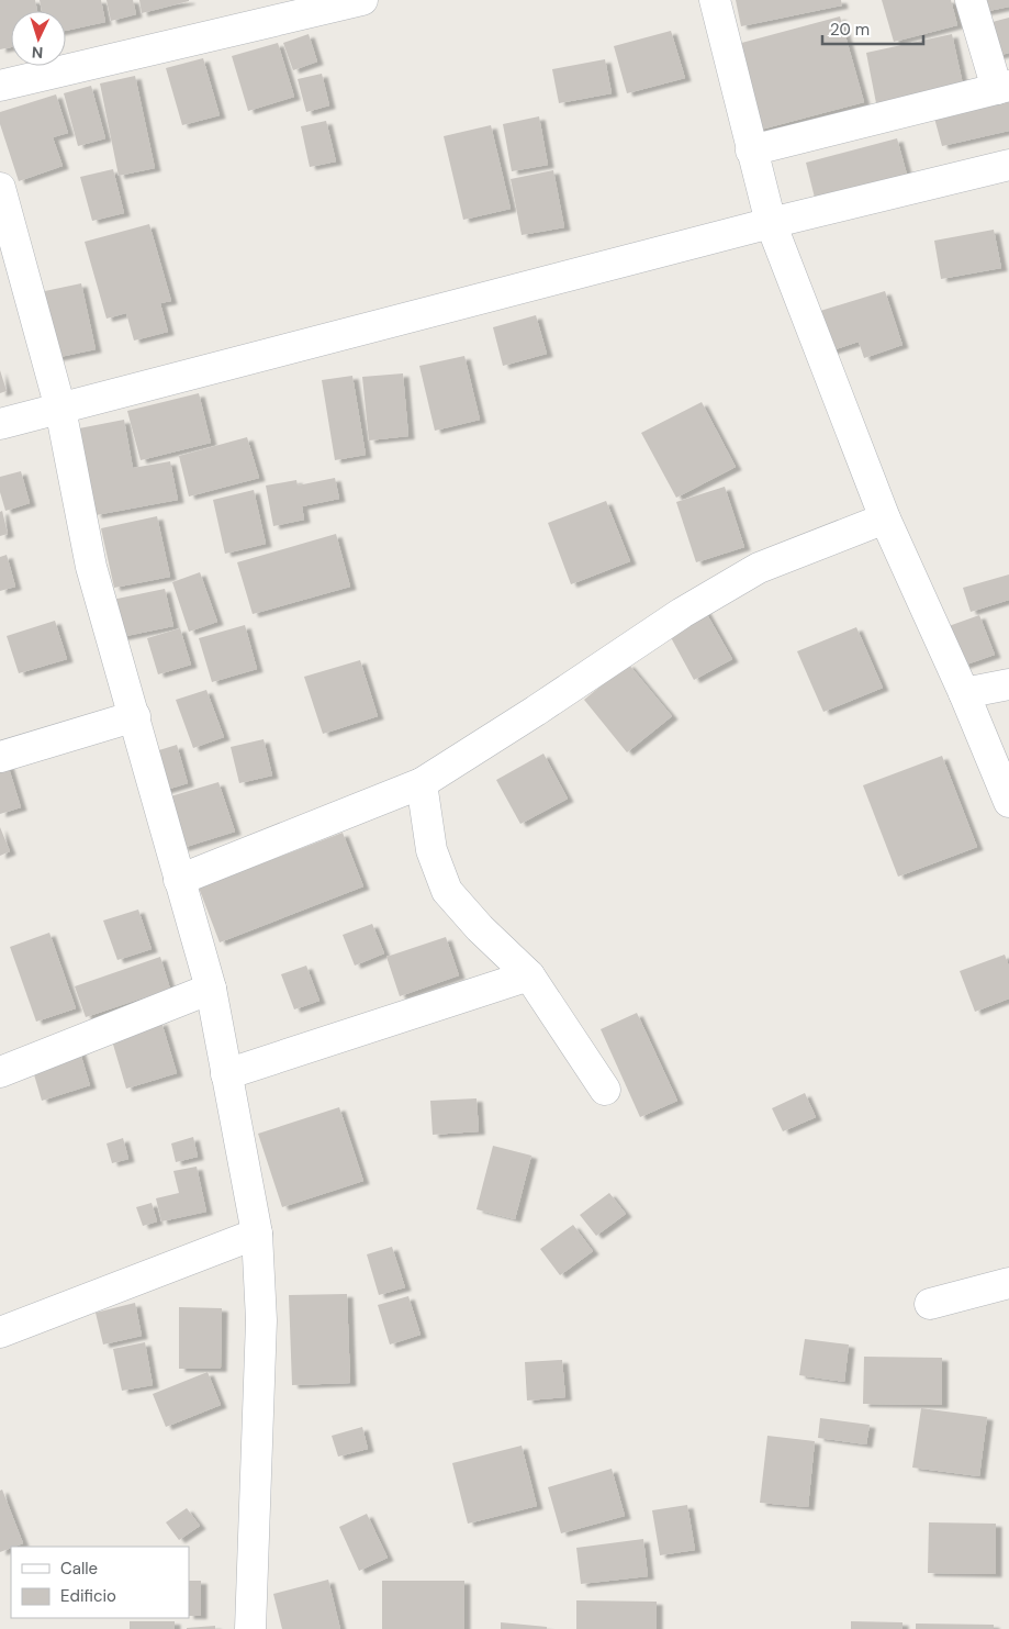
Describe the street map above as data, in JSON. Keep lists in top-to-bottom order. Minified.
{"legend":["Calle","Edificio"],"scale_bar":"20 m","north":"bottom"}
